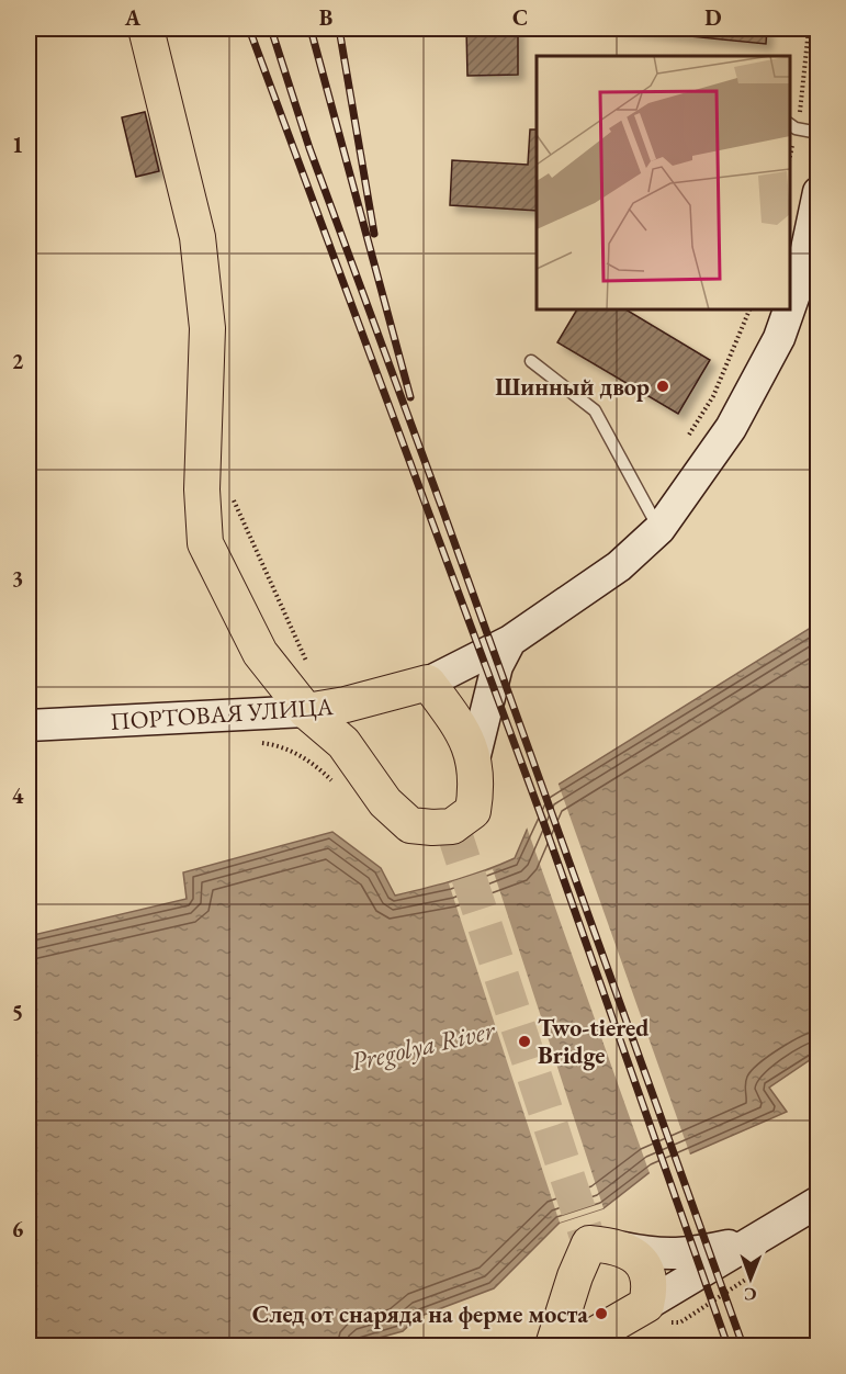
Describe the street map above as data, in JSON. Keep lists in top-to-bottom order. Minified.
{"streets":{"main road":["ПОРТОВАЯ УЛИЦА"]},"water":["Pregolya River"],"places":["Шинный двор","Two-tiered Bridge","След от снаряда на ферме моста"],"north":"bottom","grid":{"columns":["A","B","C","D"],"rows":["1","2","3","4","5","6"]}}
